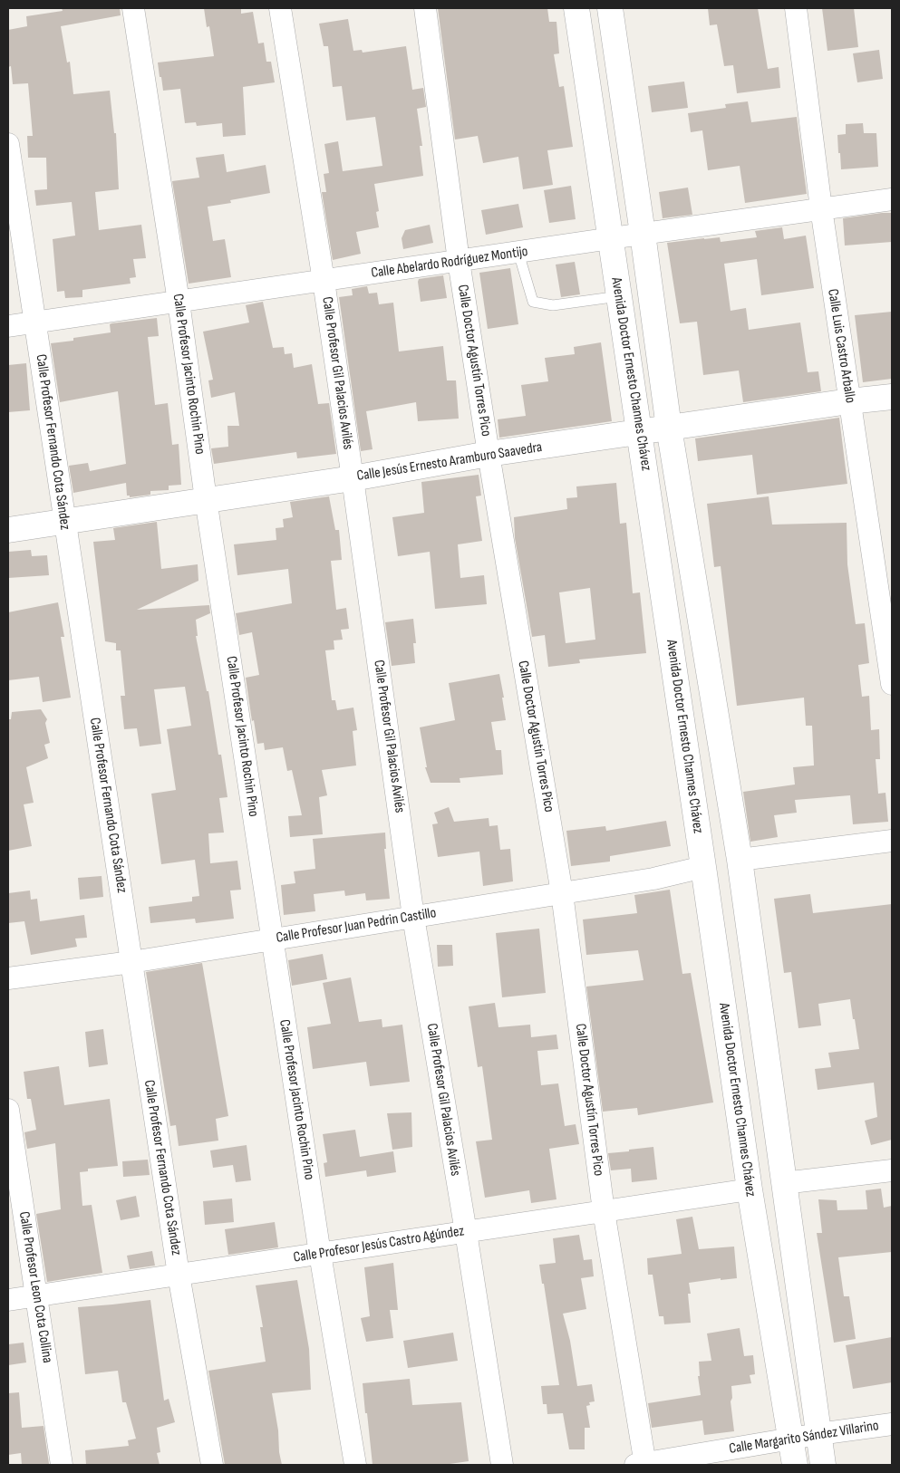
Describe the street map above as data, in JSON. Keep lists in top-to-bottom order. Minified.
{"streets":{"street":["Calle Abelardo Rodríguez Montijo","Calle Luis Castro Arballo","Calle Doctor Agustín Torres Pico","Calle Profesor Gil Palacios Avilés","Calle Profesor Jacinto Rochin Pino","Avenida Doctor Ernesto Channes Chávez","Calle Profesor Fernando Cota Sández","Calle Jesús Ernesto Aramburo Saavedra","Calle Profesor Juan Pedrin Castillo","Calle Profesor Jesús Castro Agúndez","Calle Profesor Leon Cota Collina","Calle Margarito Sández Villarino"]},"crossings":[["Calle Abelardo Rodríguez Montijo","Calle Luis Castro Arballo"],["Calle Abelardo Rodríguez Montijo","Calle Doctor Agustín Torres Pico"],["Calle Abelardo Rodríguez Montijo","Calle Profesor Gil Palacios Avilés"],["Calle Abelardo Rodríguez Montijo","Calle Profesor Jacinto Rochin Pino"],["Calle Abelardo Rodríguez Montijo","Avenida Doctor Ernesto Channes Chávez"],["Calle Abelardo Rodríguez Montijo","Calle Profesor Fernando Cota Sández"],["Calle Luis Castro Arballo","Calle Jesús Ernesto Aramburo Saavedra"],["Calle Doctor Agustín Torres Pico","Calle Jesús Ernesto Aramburo Saavedra"],["Calle Doctor Agustín Torres Pico","Calle Profesor Juan Pedrin Castillo"],["Calle Doctor Agustín Torres Pico","Calle Profesor Jesús Castro Agúndez"],["Calle Doctor Agustín Torres Pico","Calle Margarito Sández Villarino"],["Calle Profesor Gil Palacios Avilés","Calle Jesús Ernesto Aramburo Saavedra"],["Calle Profesor Gil Palacios Avilés","Calle Profesor Juan Pedrin Castillo"],["Calle Profesor Gil Palacios Avilés","Calle Profesor Jesús Castro Agúndez"],["Calle Profesor Jacinto Rochin Pino","Calle Jesús Ernesto Aramburo Saavedra"],["Calle Profesor Jacinto Rochin Pino","Calle Profesor Juan Pedrin Castillo"],["Calle Profesor Jacinto Rochin Pino","Calle Profesor Jesús Castro Agúndez"],["Avenida Doctor Ernesto Channes Chávez","Calle Jesús Ernesto Aramburo Saavedra"],["Avenida Doctor Ernesto Channes Chávez","Calle Profesor Juan Pedrin Castillo"],["Avenida Doctor Ernesto Channes Chávez","Calle Profesor Jesús Castro Agúndez"],["Avenida Doctor Ernesto Channes Chávez","Calle Margarito Sández Villarino"],["Calle Profesor Fernando Cota Sández","Calle Jesús Ernesto Aramburo Saavedra"],["Calle Profesor Fernando Cota Sández","Calle Profesor Juan Pedrin Castillo"],["Calle Profesor Fernando Cota Sández","Calle Profesor Jesús Castro Agúndez"],["Calle Profesor Jesús Castro Agúndez","Calle Profesor Leon Cota Collina"]]}
